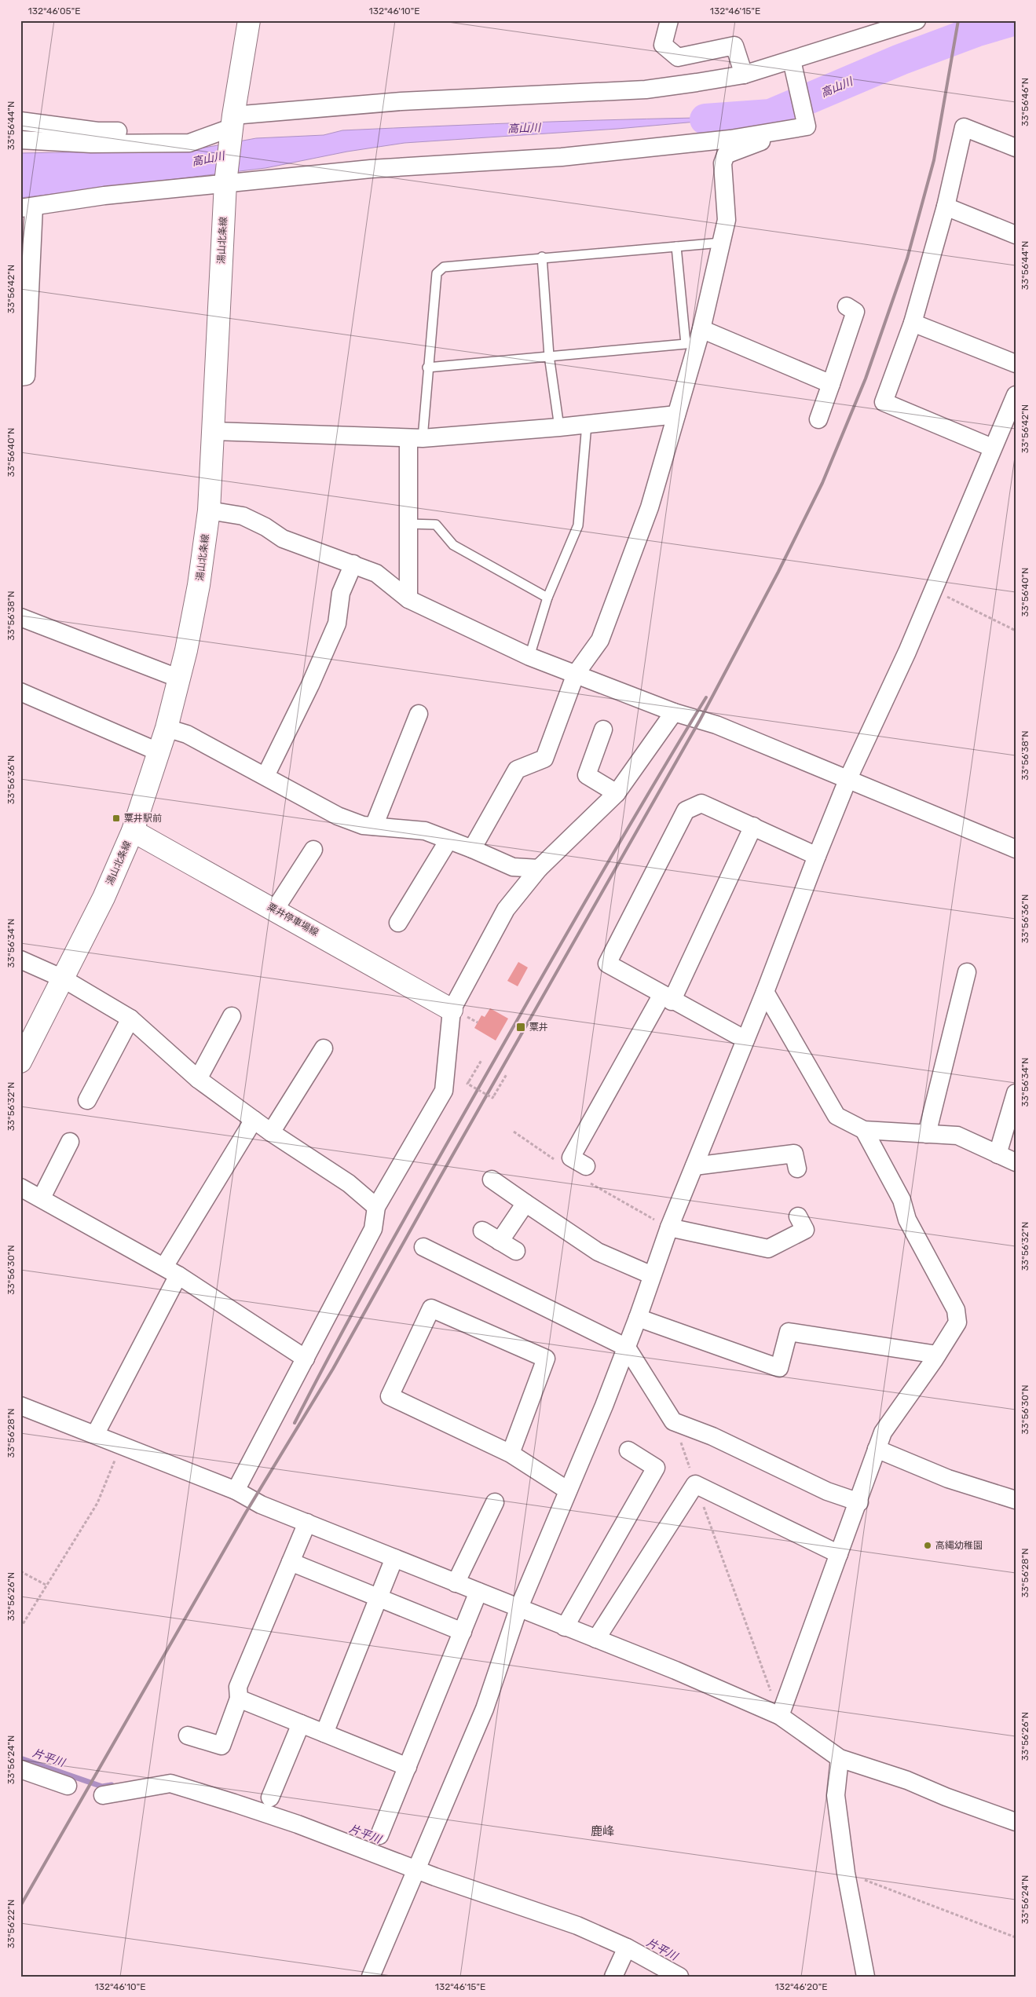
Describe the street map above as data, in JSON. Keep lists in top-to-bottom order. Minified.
{"streets":{"main road":["湯山北条線","粟井停車場線"]},"crossings":[["湯山北条線","粟井停車場線"]],"districts":["鹿峰"],"water":["高山川","片平川"],"places":{"transit":["粟井駅前","粟井"],"other":["高縄幼稚園"]},"coordinates":["132°46'05\"E","132°46'10\"E","132°46'15\"E","33°56'46\"N","33°56'44\"N","33°56'42\"N","33°56'40\"N","33°56'38\"N","33°56'36\"N","33°56'34\"N","33°56'32\"N","33°56'30\"N","33°56'28\"N","33°56'26\"N","33°56'24\"N","33°56'22\"N","132°46'20\"E"]}
